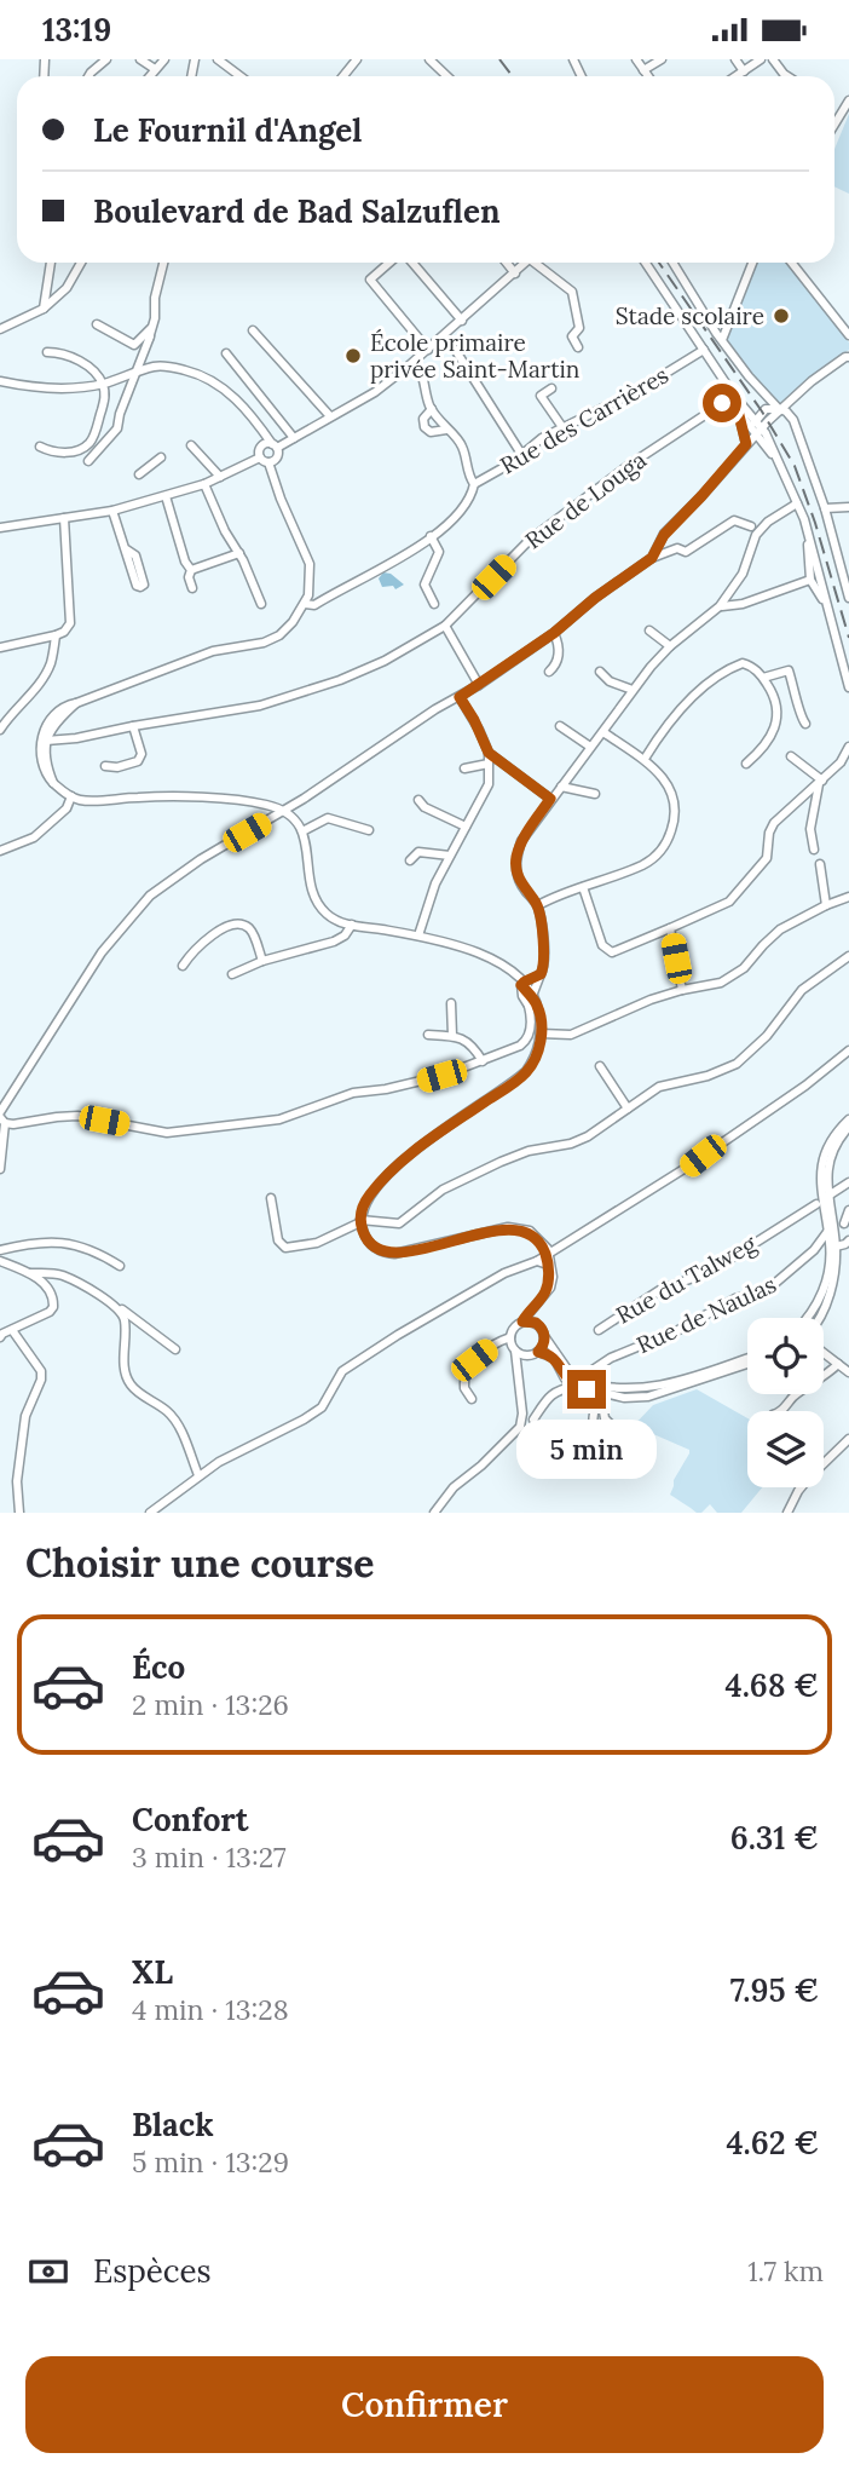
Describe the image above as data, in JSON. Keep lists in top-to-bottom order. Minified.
{"streets":{"street":["Rue des Carrières","Rue de Louga","Rue du Talweg","Rue de Naulas"]},"places":["Stade scolaire","École primaire privée Saint-Martin"],"page":{"status":"13:19","banner":["Le Fournil d'Angel","Boulevard de Bad Salzuflen"],"bubble":"5 min","heading":"Choisir une course","list":[{"name":"Éco","note":"2 min · 13:26","value":"4.68 €"},{"name":"Confort","note":"3 min · 13:27","value":"6.31 €"},{"name":"XL","note":"4 min · 13:28","value":"7.95 €"},{"name":"Black","note":"5 min · 13:29","value":"4.62 €"}],"pay":["Espèces","1.7 km"],"buttons":"Confirmer"}}
